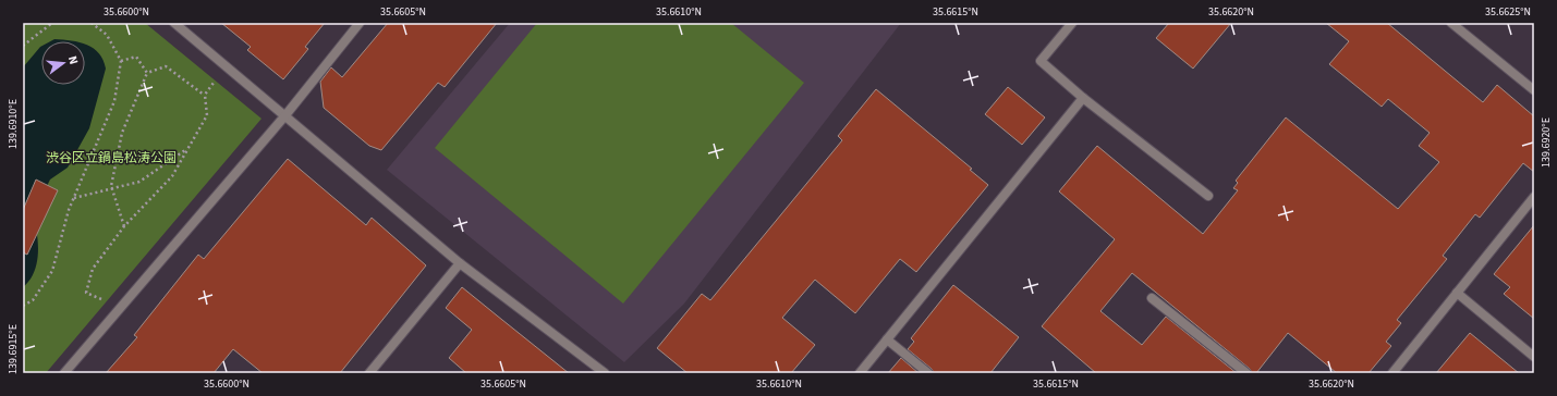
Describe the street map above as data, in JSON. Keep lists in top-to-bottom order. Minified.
{"parks":["渋谷区立鍋島松涛公園"],"north":"right","coordinates":["35.6600°N","35.6605°N","35.6610°N","35.6615°N","35.6620°N","35.6625°N","139.6910°E","139.6920°E","139.6915°E"]}
